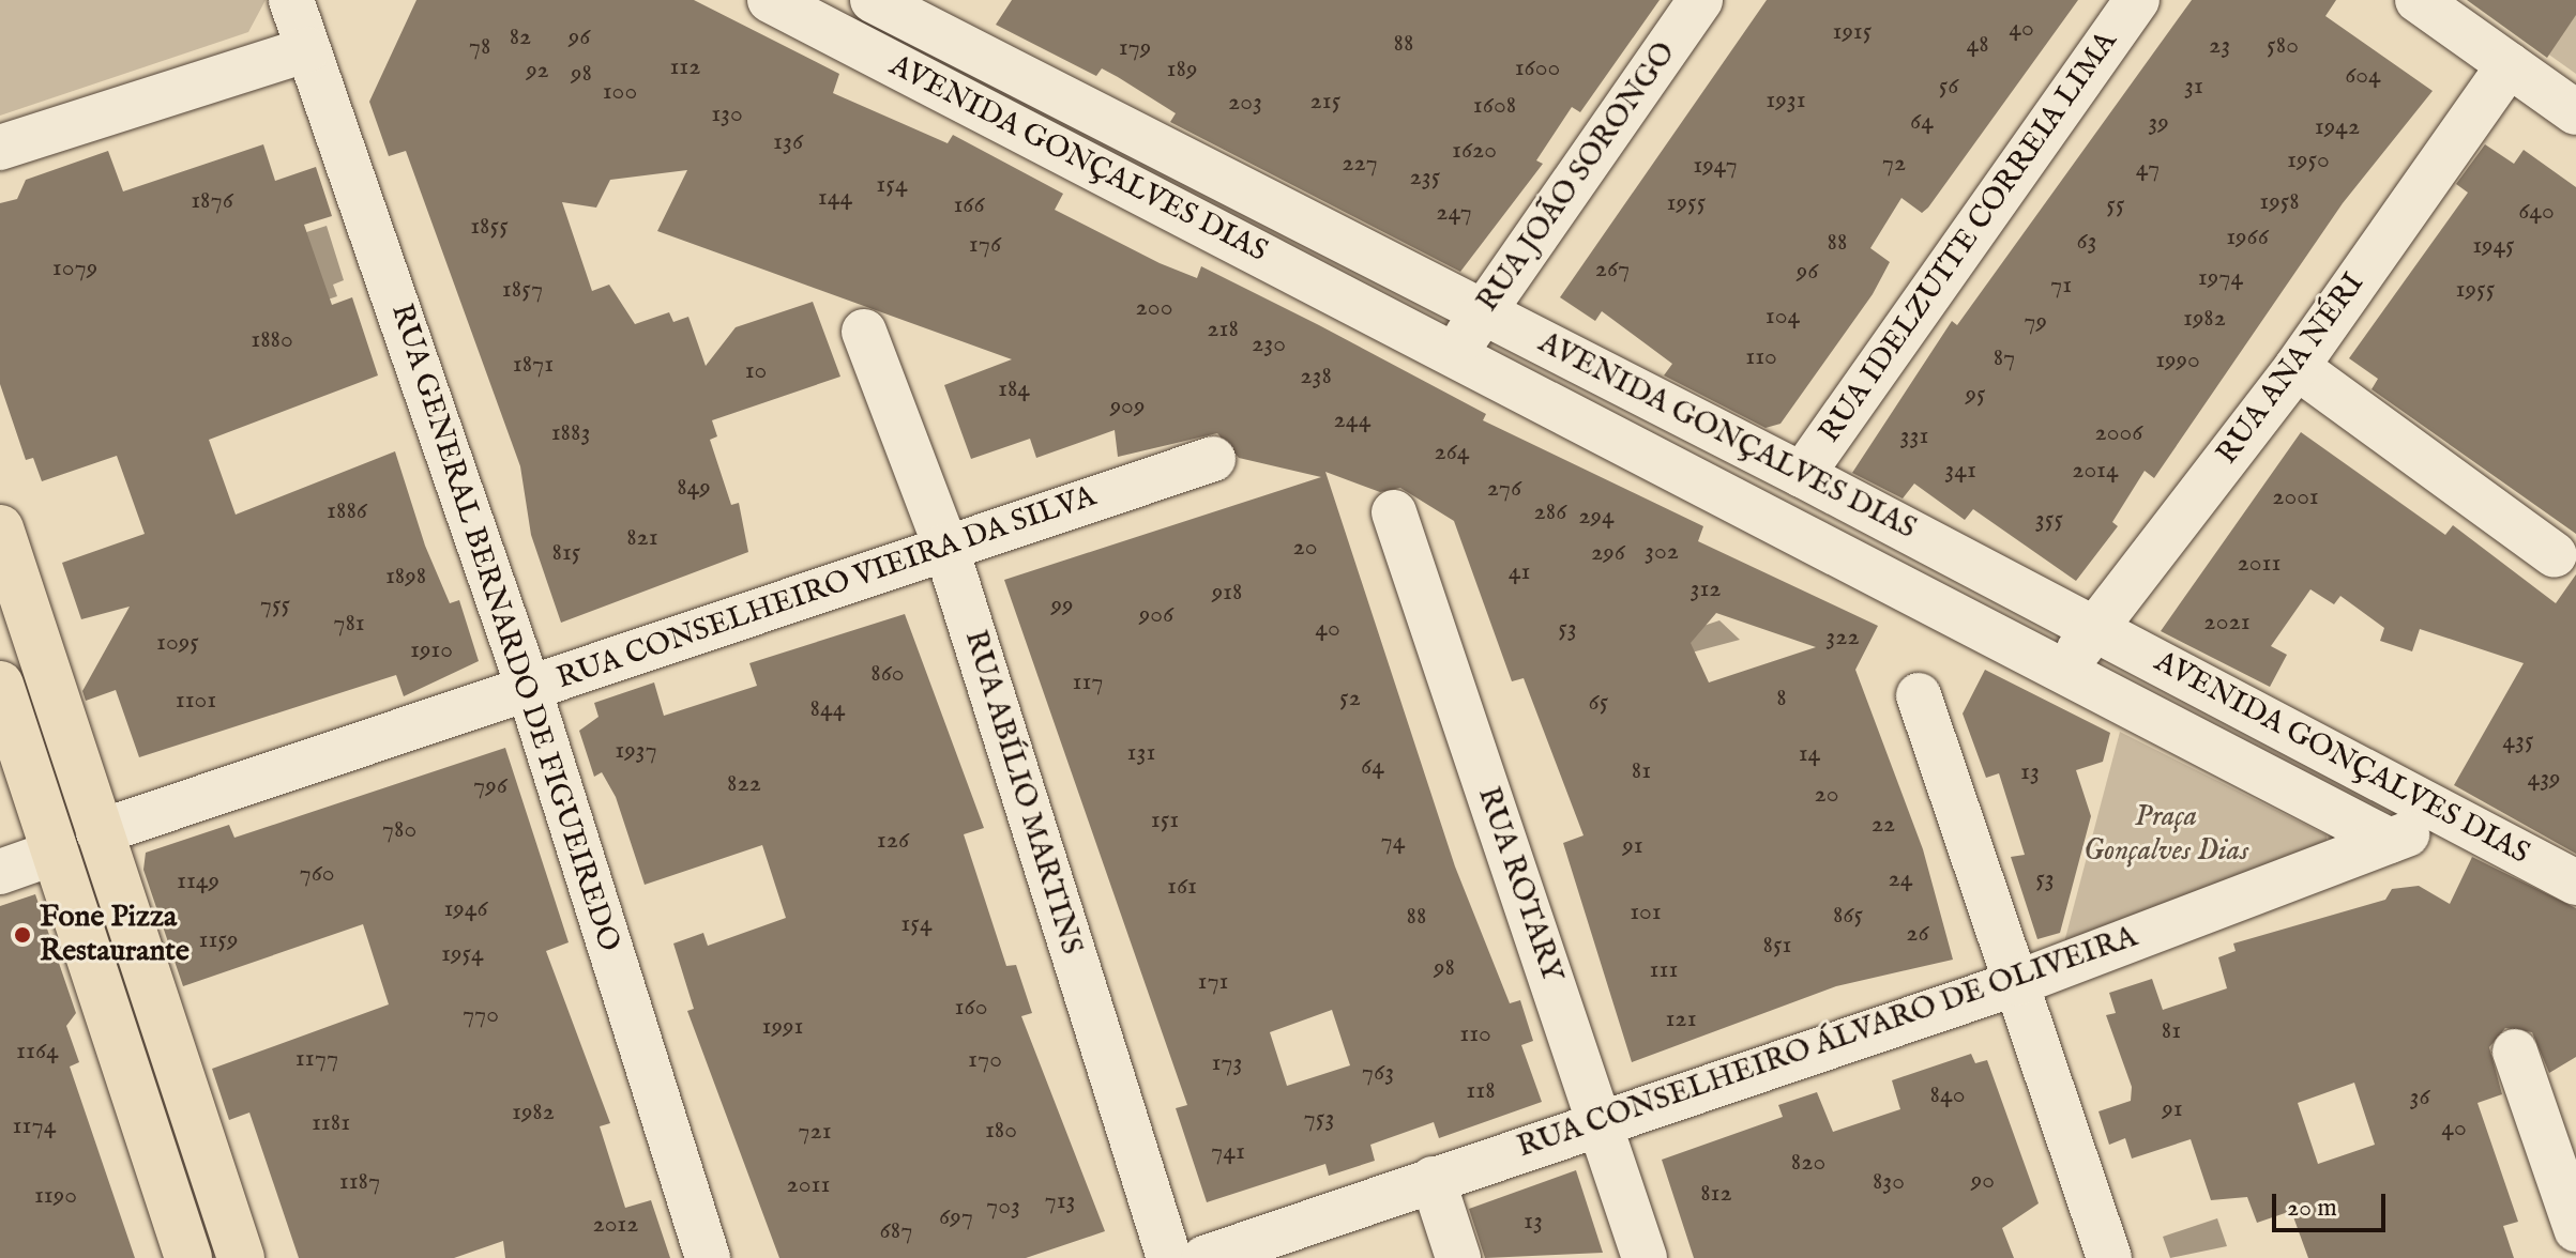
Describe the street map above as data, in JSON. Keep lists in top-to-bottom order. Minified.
{"streets":{"street":["AVENIDA GONÇALVES DIAS","RUA JOÃO SORONGO","RUA IDELZUITE CORREIA LIMA","RUA ANA NÉRI","RUA CONSELHEIRO VIEIRA DA SILVA","RUA GENERAL BERNARDO DE FIGUEIREDO","RUA ABÍLIO MARTINS","RUA ROTARY","RUA CONSELHEIRO ÁLVARO DE OLIVEIRA"]},"crossings":[["AVENIDA GONÇALVES DIAS","RUA JOÃO SORONGO"],["AVENIDA GONÇALVES DIAS","RUA IDELZUITE CORREIA LIMA"],["AVENIDA GONÇALVES DIAS","RUA ANA NÉRI"],["AVENIDA GONÇALVES DIAS","RUA CONSELHEIRO ÁLVARO DE OLIVEIRA"],["RUA CONSELHEIRO VIEIRA DA SILVA","RUA GENERAL BERNARDO DE FIGUEIREDO"],["RUA CONSELHEIRO VIEIRA DA SILVA","RUA ABÍLIO MARTINS"],["RUA ROTARY","RUA CONSELHEIRO ÁLVARO DE OLIVEIRA"]],"parks":["Praça Gonçalves Dias"],"places":["Fone Pizza Restaurante"],"house_numbers":["40","1915","82","96","88","48","23","580","78","179","112","1600","189","92","98","604","56","31","100","1931","215","203","1608","130","64","39","1942","136","1620","1950","227","72","1947","47","235","154","144","1876","1958","1955","166","55","640","247","1855","1966","63","88","176","1945","1079","267","96","1974","71","1857","1955","200","104","1982","79","218","1880","230","110","87","1990","1871","10","238","184","95","909","244","1883","2006","331","264","341","2014","849","276","2001","1886","286","294","355","821","20","302","815","296","2011","41","1898","312","918","755","99","906","2021","781","40","53","322","1095","1910","860","117","52","8","1101","65","844","435","1937","131","14","64","81","13","439","822","796","20","151","22","780","126","74","91","760","24","53","1149","161","1946","101","865","88","154","26","1159","851","1954","98","111","171","160","770","121","1991","81","110","1164","1177","170","173","763","118","840","36","91","1982","753","1181","1174","40","180","721","741","820","90","1187","830","2011","812","1190","713","703","697","13","2012","687"],"scale_bar":"20 m"}
